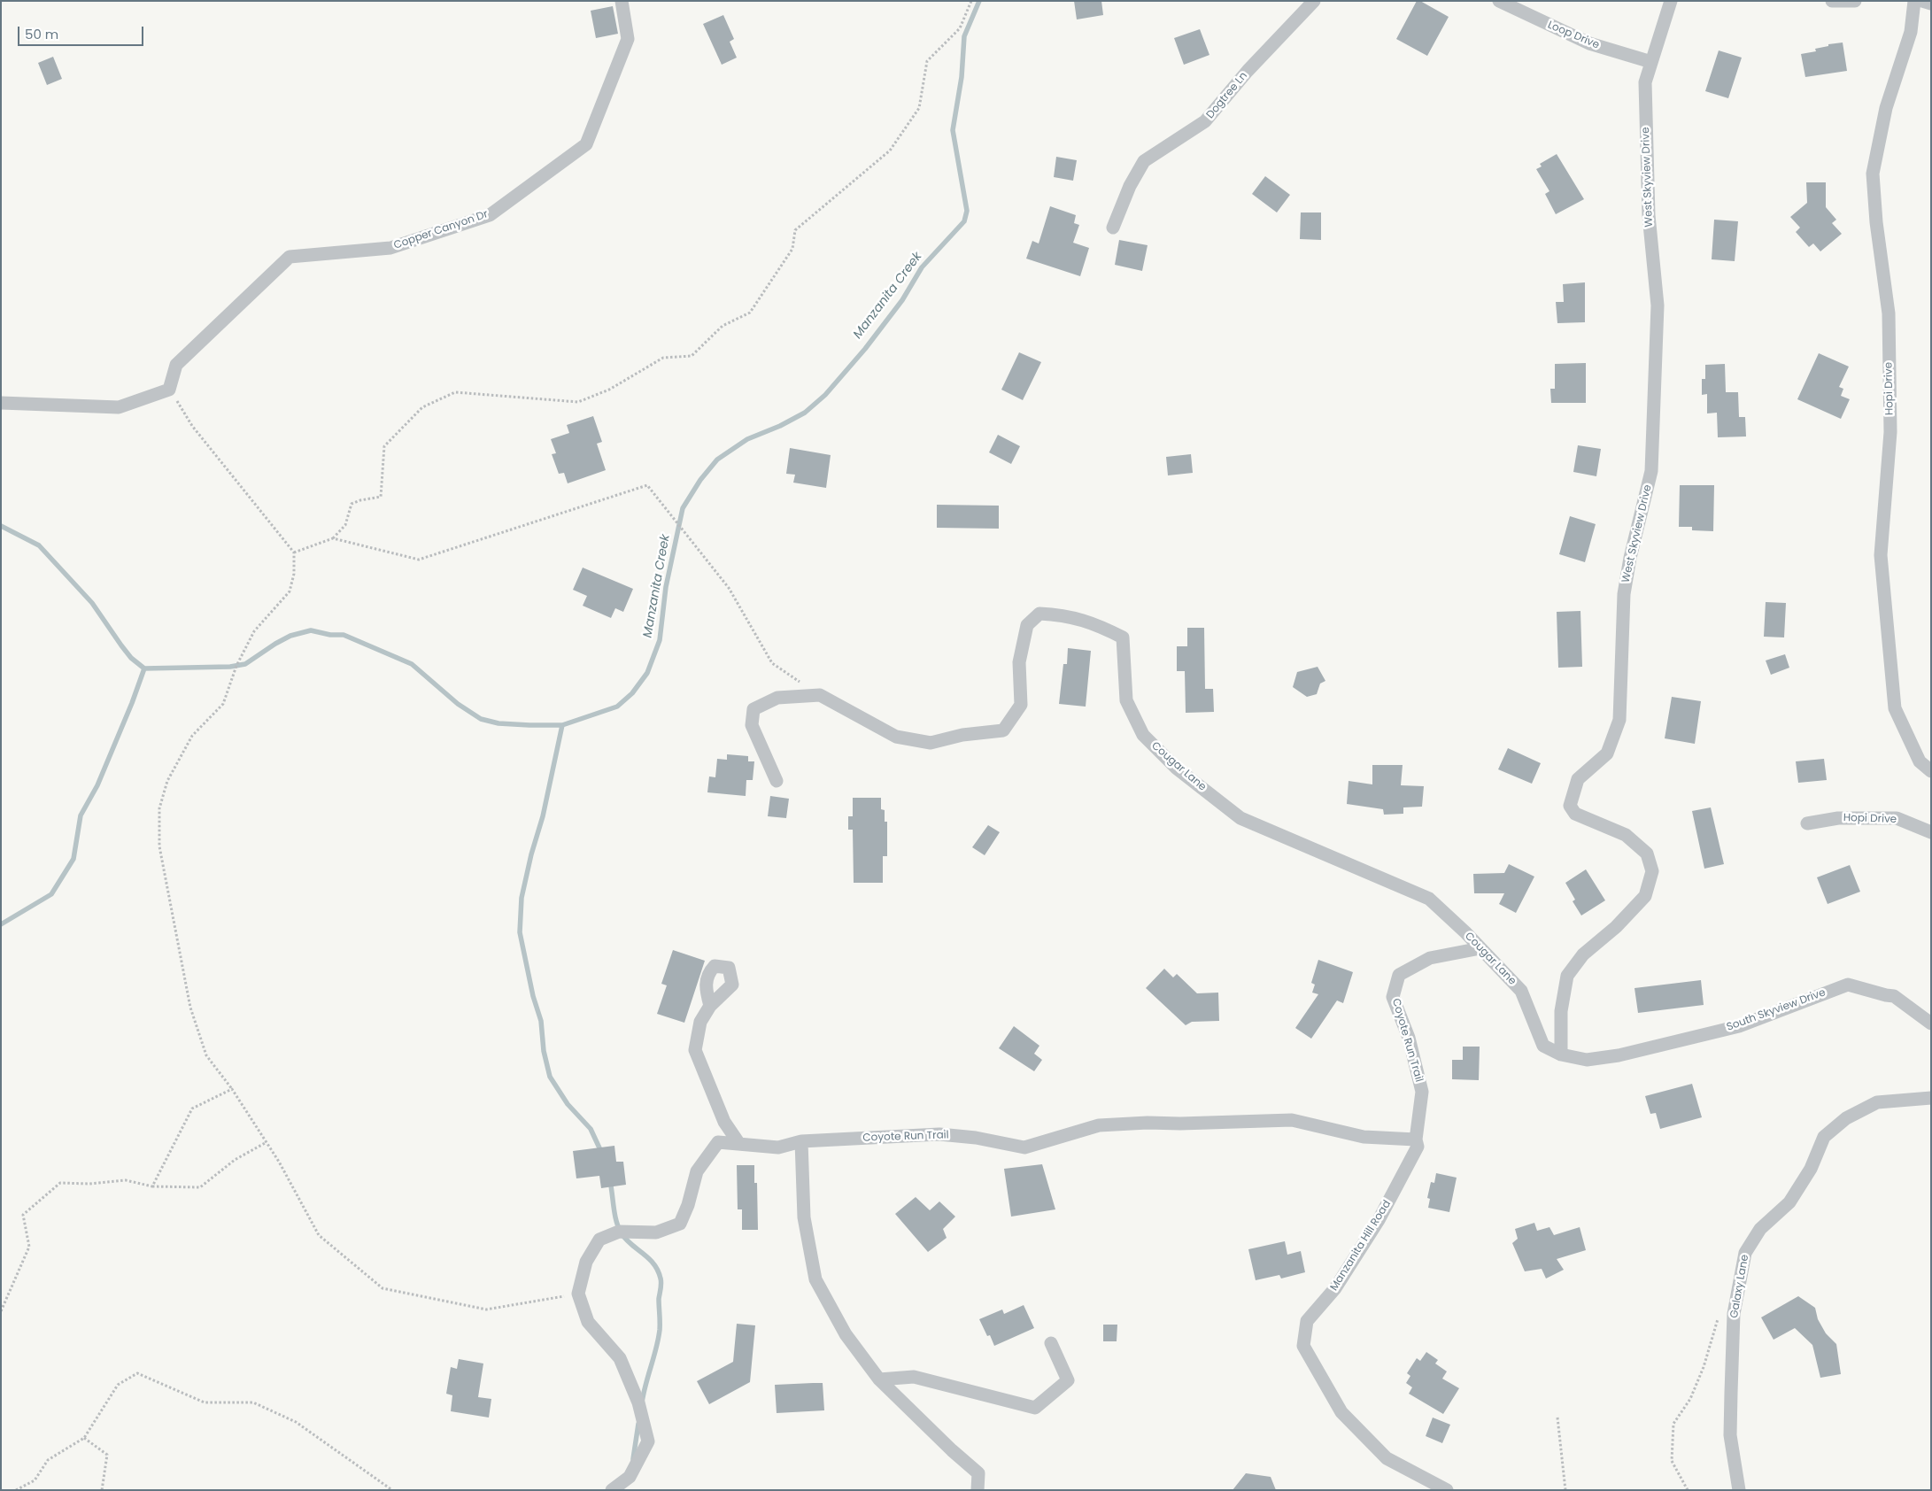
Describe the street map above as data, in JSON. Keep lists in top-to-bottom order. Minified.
{"streets":{"street":["Loop Drive","Dogtree Ln","West Skyview Drive","Copper Canyon Dr","Hopi Drive","Cougar Lane","South Skyview Drive","Coyote Run Trail","Manzanita Hill Road","Galaxy Lane"]},"crossings":[["Loop Drive","West Skyview Drive"],["West Skyview Drive","Cougar Lane"],["West Skyview Drive","South Skyview Drive"],["Cougar Lane","South Skyview Drive"],["Cougar Lane","Coyote Run Trail"],["Coyote Run Trail","Manzanita Hill Road"]],"water":["Manzanita Creek"],"scale_bar":"50 m"}
